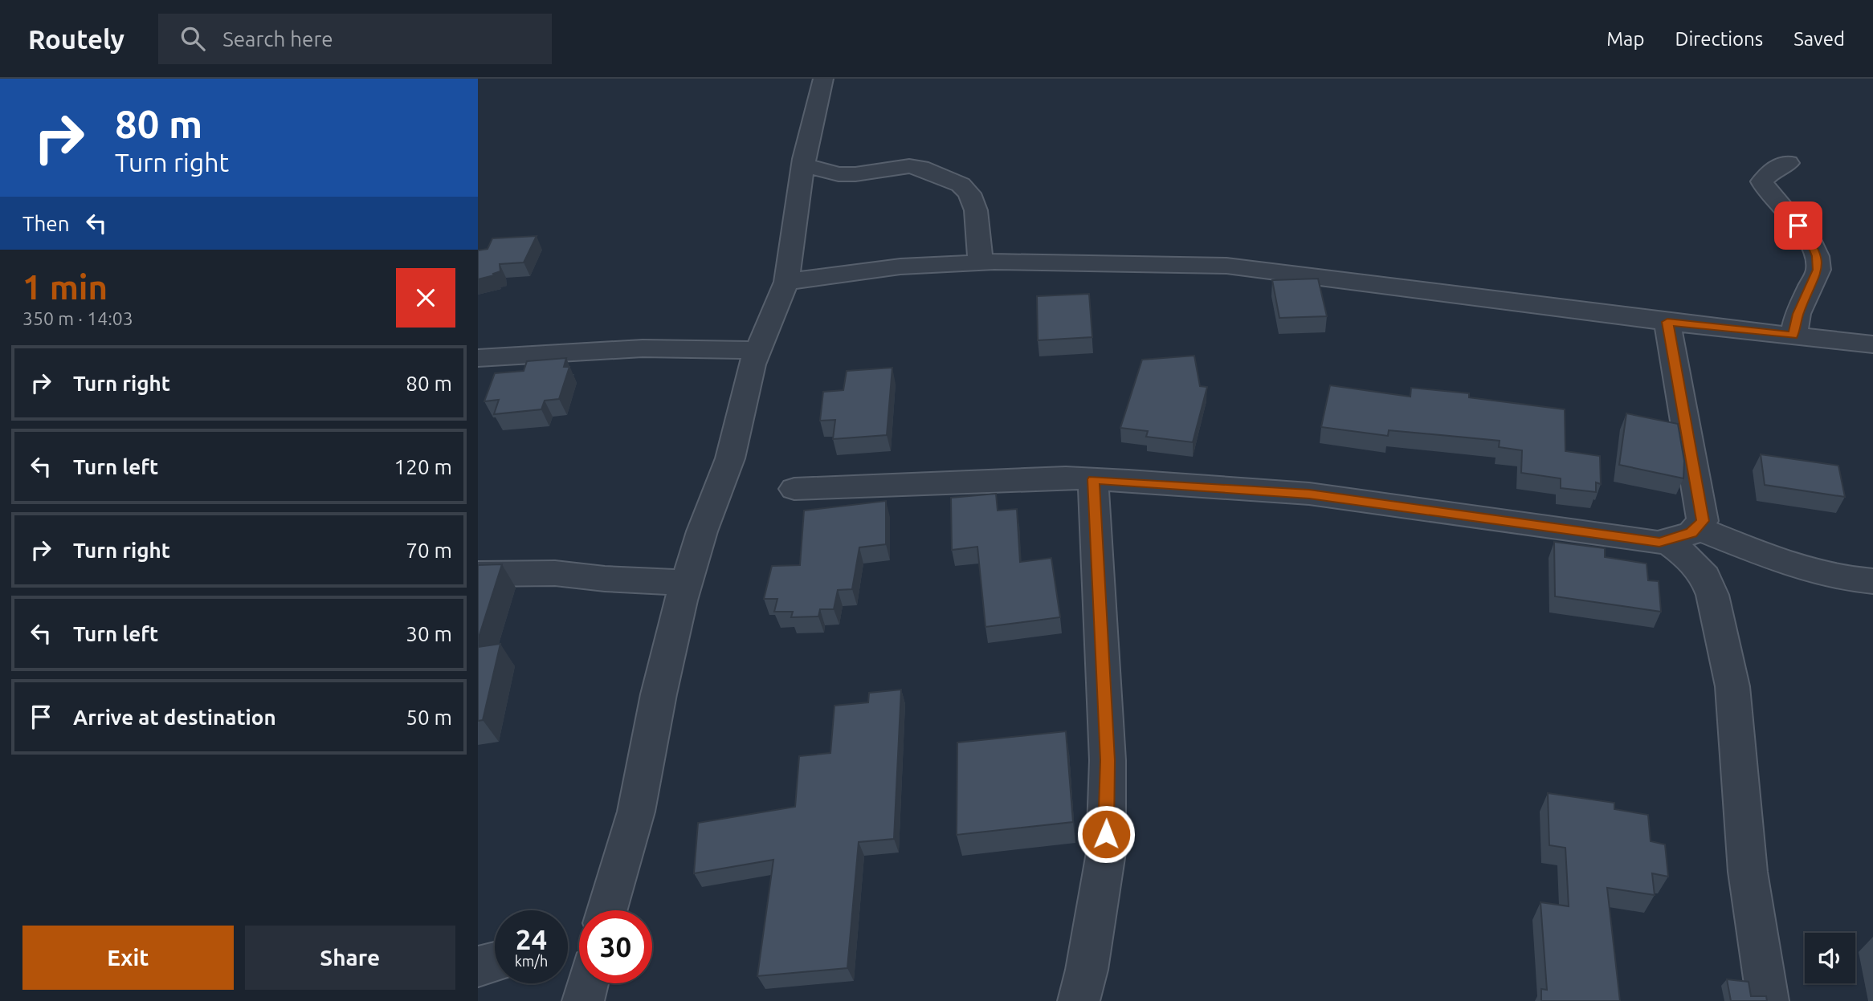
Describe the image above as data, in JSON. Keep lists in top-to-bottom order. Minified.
{"page":{"header":"Routely","search":"Search here","nav":["Map","Directions","Saved"],"turn":["80 m","Turn right"],"then":"Then","heading":["1 min","350 m · 14:03"],"list":[{"name":"Turn right","value":"80 m"},{"name":"Turn left","value":"120 m"},{"name":"Turn right","value":"70 m"},{"name":"Turn left","value":"30 m"},{"name":"Arrive at destination","value":"50 m"}],"speed":"24 km/h","limit":"30","buttons":["Exit","Share"]}}
